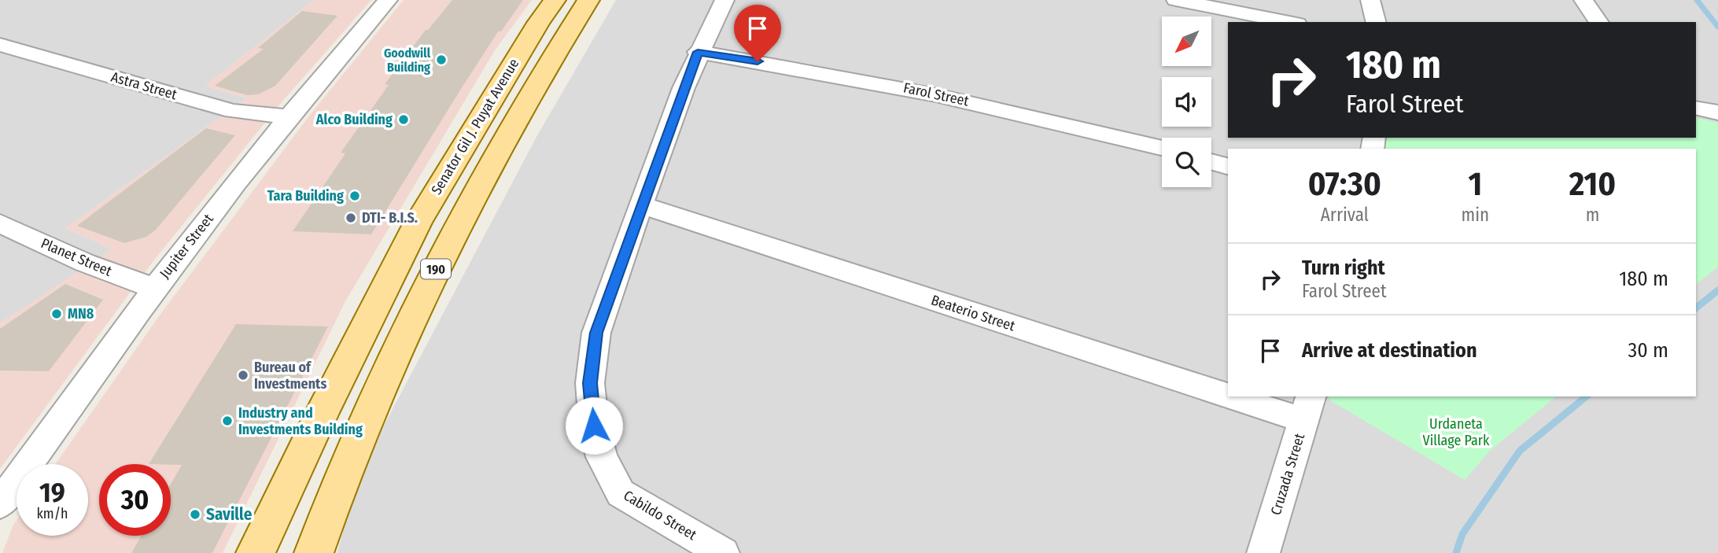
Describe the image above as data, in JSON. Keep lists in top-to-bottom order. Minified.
{"streets":{"main road":["Senator Gil J. Puyat Avenue","190"],"street":["Astra Street","Farol Street","Jupiter Street","Planet Street","Beaterio Street","Cruzada Street","Cabildo Street"]},"crossings":[["Astra Street","Jupiter Street"],["Farol Street","Cabildo Street"],["Jupiter Street","Planet Street"],["Beaterio Street","Cruzada Street"],["Beaterio Street","Cabildo Street"]],"parks":["Urdaneta Village Park"],"places":["Goodwill Building","Alco Building","Tara Building","DTI- B.I.S.","MN8","Bureau of Investments","Industry and Investments Building","Saville"],"north":"bottom left","page":{"turn":["180 m","Farol Street"],"eta":["07:30","Arrival","1","min","210","m"],"list":[{"name":"Turn right","note":"Farol Street","value":"180 m"},{"name":"Arrive at destination","value":"30 m"}],"speed":"19 km/h","limit":"30"}}
